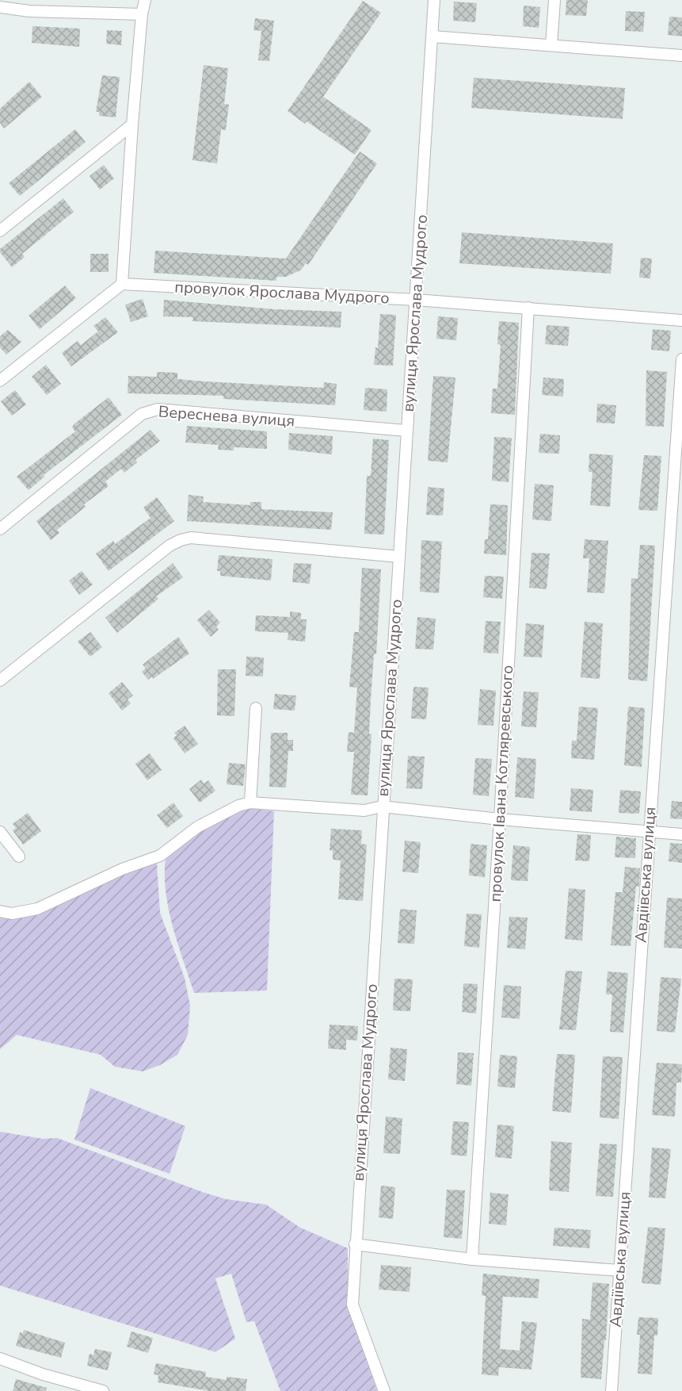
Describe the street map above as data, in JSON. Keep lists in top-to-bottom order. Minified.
{"streets":{"street":["провулок Ярослава Мудрого","вулиця Ярослава Мудрого","Вереснева вулиця","провулок Івана Котляревського","Авдіївська вулиця"]},"crossings":[["провулок Ярослава Мудрого","вулиця Ярослава Мудрого"],["провулок Ярослава Мудрого","провулок Івана Котляревського"],["вулиця Ярослава Мудрого","Вереснева вулиця"]]}
